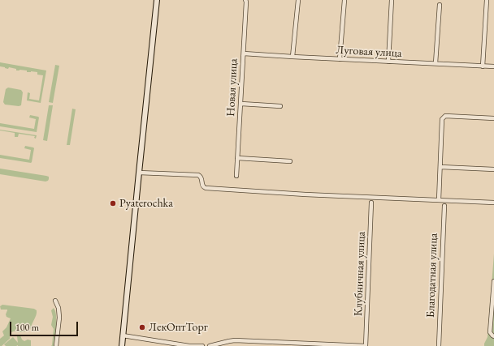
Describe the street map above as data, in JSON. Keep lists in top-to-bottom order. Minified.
{"streets":{"street":["Луговая улица","Новая улица","Клубничная улица","Благодатная улица"]},"crossings":[["Луговая улица","Новая улица"]],"places":["Pyaterochka","ЛекОптТорг"],"scale_bar":"100 m"}
